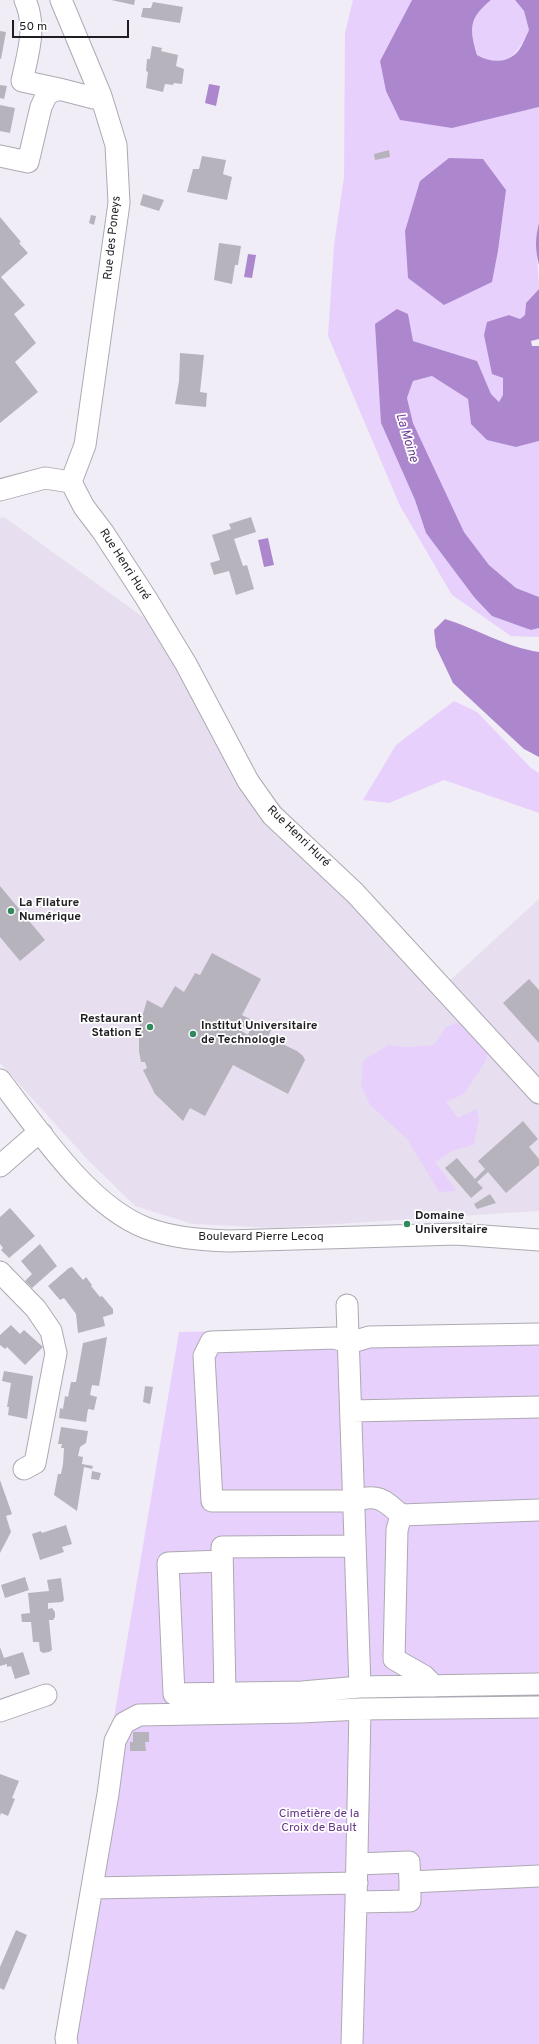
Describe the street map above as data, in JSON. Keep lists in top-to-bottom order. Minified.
{"streets":{"street":["Rue des Poneys","Rue Henri Huré","Boulevard Pierre Lecoq"]},"crossings":[["Rue des Poneys","Rue Henri Huré"]],"water":["La Moine"],"parks":["Cimetière de la Croix de Bault"],"places":["La Filature Numérique","Restaurant Station E","Institut Universitaire de Technologie","Domaine Universitaire"],"scale_bar":"50 m"}
